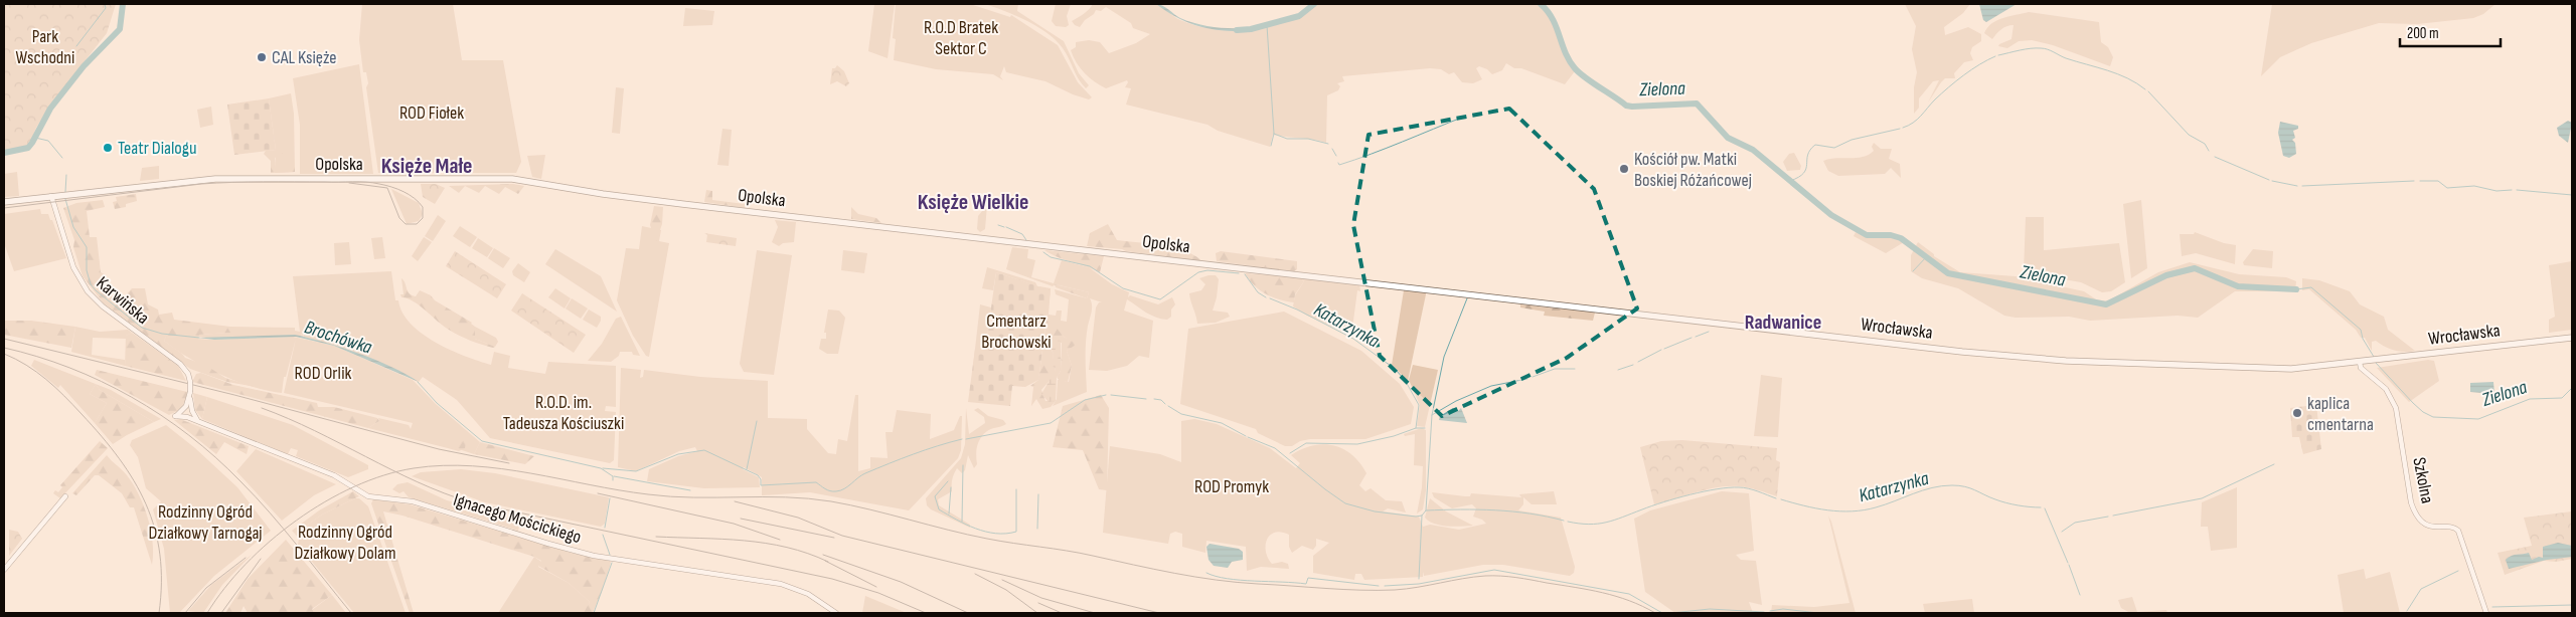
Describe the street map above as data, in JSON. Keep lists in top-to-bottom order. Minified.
{"streets":{"main road":["Opolska","Wrocławska"],"street":["Karwińska","Szkolna","Ignacego Mościckiego"]},"crossings":[["Opolska","Karwińska"],["Opolska","Wrocławska"],["Karwińska","Ignacego Mościckiego"],["Wrocławska","Szkolna"]],"districts":["Księże Małe","Księże Wielkie","Radwanice"],"water":["Zielona","Katarzynka","Brochówka"],"parks":["R.O.D Bratek Sektor C","Park Wschodni","ROD Fiołek","Cmentarz Brochowski","ROD Orlik","R.O.D. im. Tadeusza Kościuszki","ROD Promyk","Rodzinny Ogród Działkowy Tarnogaj","Rodzinny Ogród Działkowy Dolam"],"places":["CAL Księże","Teatr Dialogu","Kościół pw. Matki Boskiej Różańcowej","kaplica cmentarna"],"scale_bar":"200 m"}
